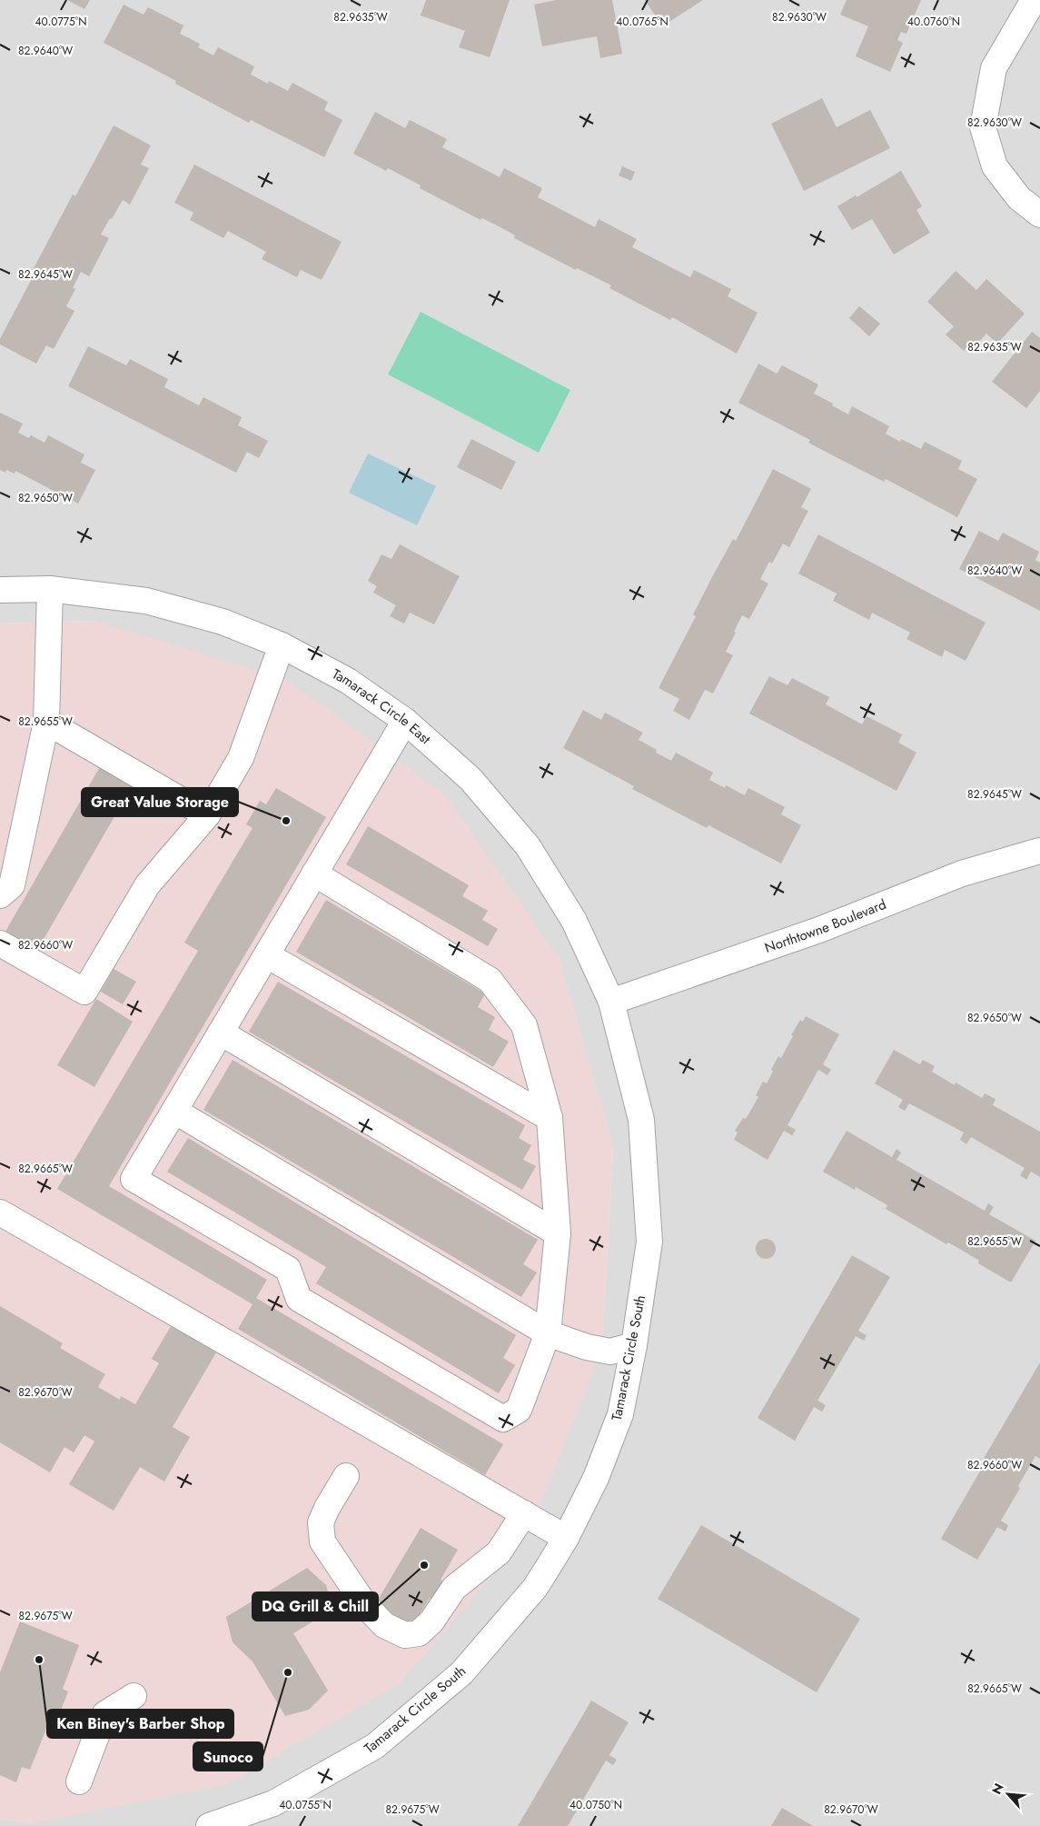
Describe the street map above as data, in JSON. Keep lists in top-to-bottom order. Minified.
{"streets":{"street":["Tamarack Circle East","Northtowne Boulevard","Tamarack Circle South"]},"crossings":[["Tamarack Circle East","Northtowne Boulevard"],["Tamarack Circle East","Tamarack Circle South"],["Northtowne Boulevard","Tamarack Circle South"]],"places":["Great Value Storage","DQ Grill & Chill","Ken Biney's Barber Shop","Sunoco"],"north":"top left","coordinates":["82.9635°W","82.9630°W","40.0775°N","40.0765°N","40.0760°N","82.9640°W","82.9645°W","82.9650°W","82.9655°W","82.9660°W","82.9665°W","82.9670°W","82.9675°W","40.0755°N","40.0750°N"]}
